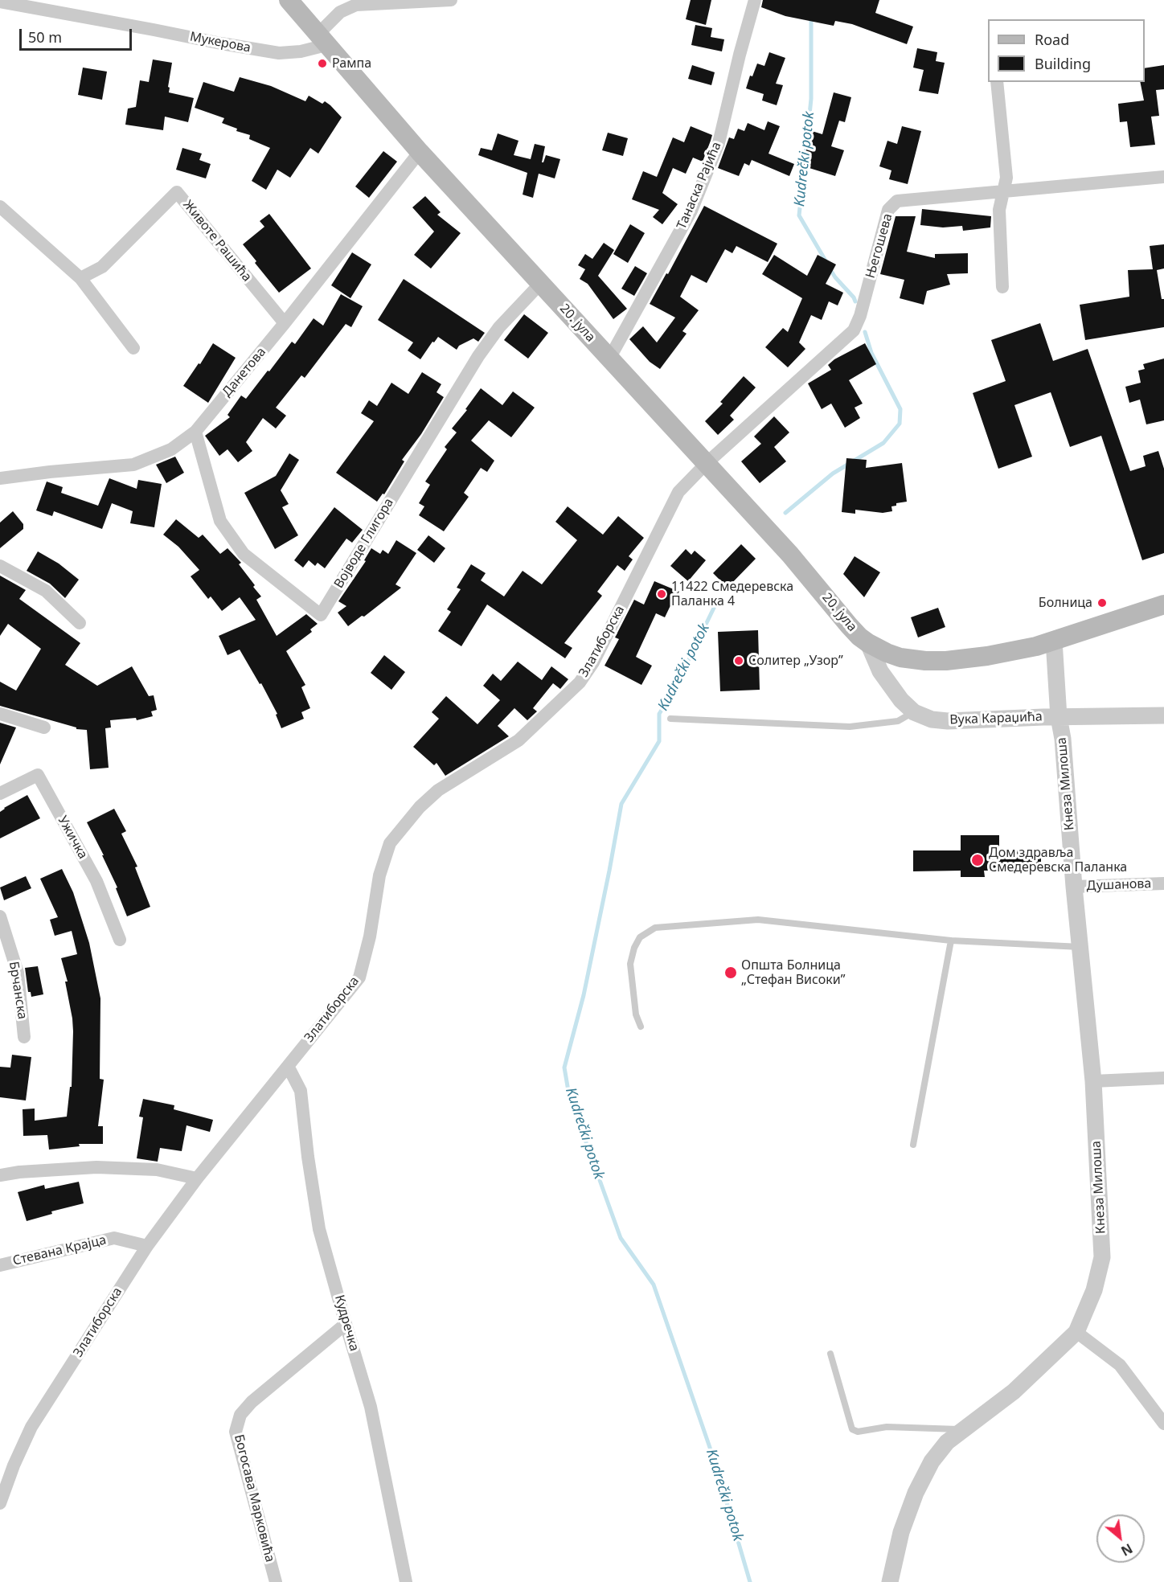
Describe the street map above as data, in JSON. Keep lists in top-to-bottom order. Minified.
{"streets":{"main road":["20. јула"],"street":["Мукерова","Танаска Рајића","Животе Рашића","Његошева","Данетова","Војводе Глигора","Златиборска","Вука Караџића","Кнеза Милоша","Ужичка","Душанова","Брчанска","Стевана Крајца","Кудречка","Богосава Марковића"]},"crossings":[["Мукерова","20. јула"],["Танаска Рајића","20. јула"],["Животе Рашића","Данетова"],["Његошева","20. јула"],["Његошева","Златиборска"],["20. јула","Данетова"],["20. јула","Војводе Глигора"],["20. јула","Златиборска"],["20. јула","Вука Караџића"],["20. јула","Кнеза Милоша"],["Данетова","Војводе Глигора"],["Златиборска","Стевана Крајца"],["Златиборска","Кудречка"],["Вука Караџића","Кнеза Милоша"],["Кнеза Милоша","Душанова"],["Кудречка","Богосава Марковића"]],"water":["Kudrečki potok"],"places":["Рампа","11422 Смедеревска Паланка 4","Болница","Солитер „Узор”","Дом здравља Смедеревска Паланка","Општа Болница „Стефан Високи”"],"legend":["Road","Building"],"scale_bar":"50 m","north":"bottom right"}
